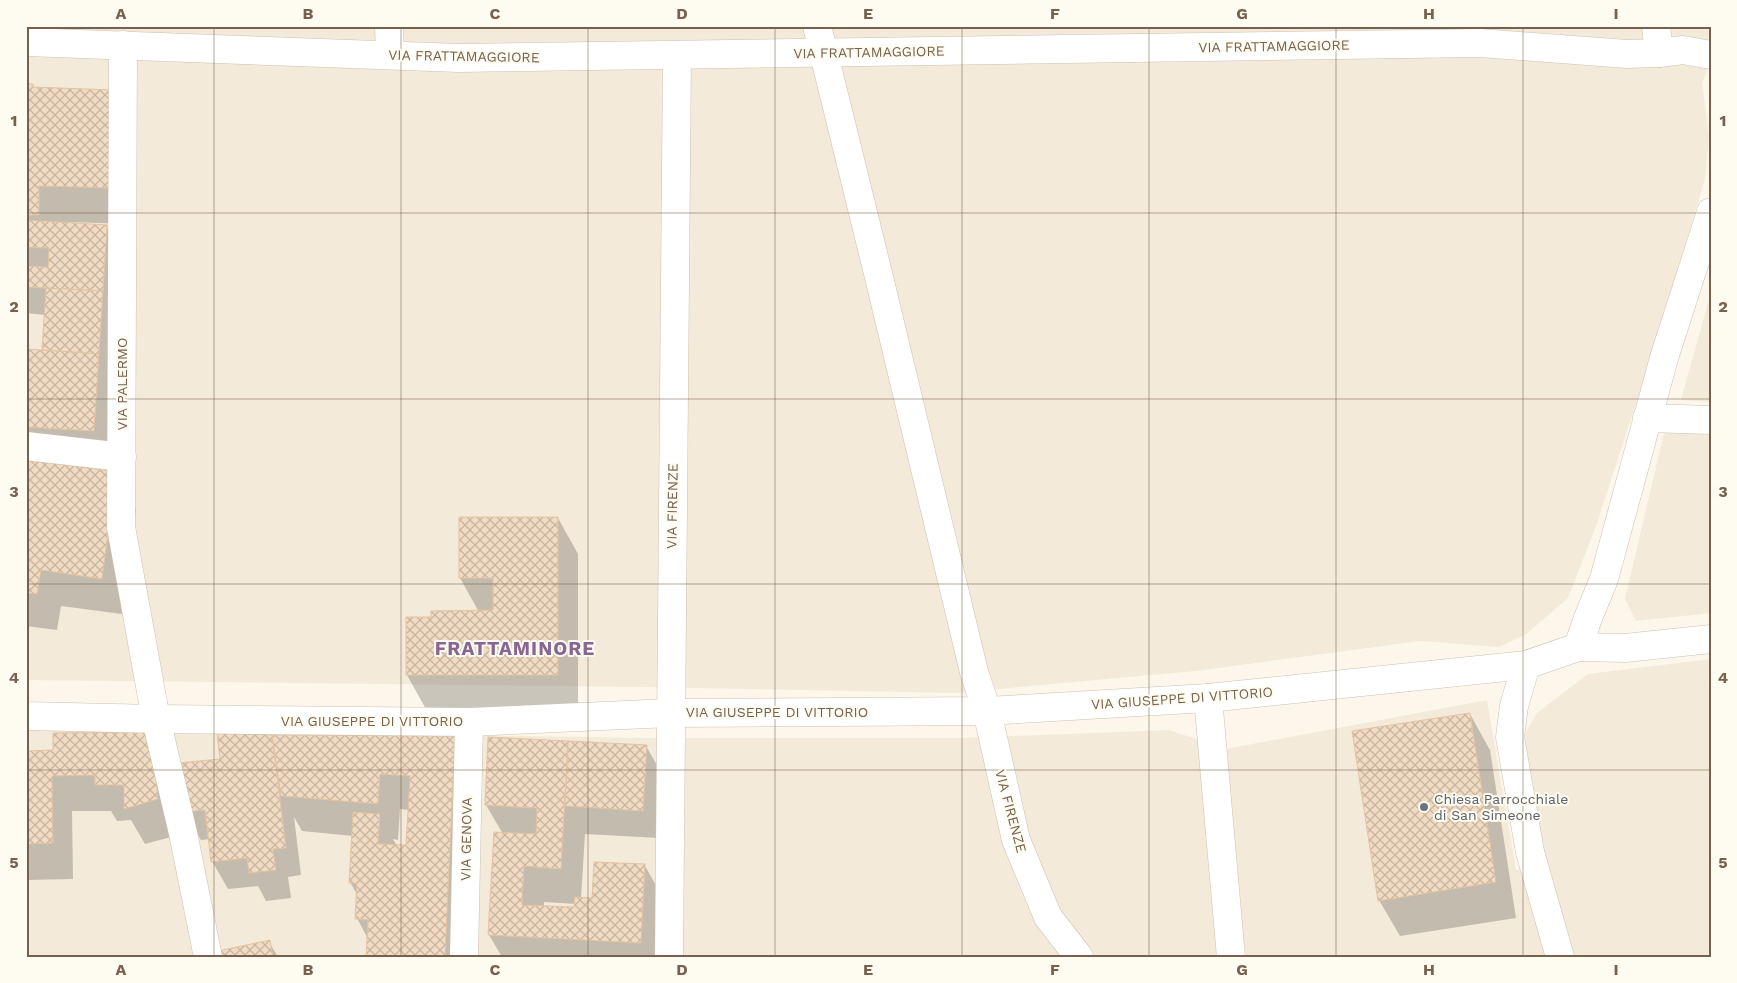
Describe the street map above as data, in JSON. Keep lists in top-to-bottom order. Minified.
{"streets":{"street":["VIA FRATTAMAGGIORE","VIA PALERMO","VIA FIRENZE","VIA GIUSEPPE DI VITTORIO","VIA GENOVA"]},"crossings":[["VIA FRATTAMAGGIORE","VIA PALERMO"],["VIA FRATTAMAGGIORE","VIA FIRENZE"],["VIA PALERMO","VIA GIUSEPPE DI VITTORIO"],["VIA FIRENZE","VIA GIUSEPPE DI VITTORIO"],["VIA GIUSEPPE DI VITTORIO","VIA GENOVA"]],"districts":["FRATTAMINORE"],"places":["Chiesa Parrocchiale di San Simeone"],"grid":{"columns":["A","B","C","D","E","F","G","H","I"],"rows":["1","2","3","4","5"]}}
